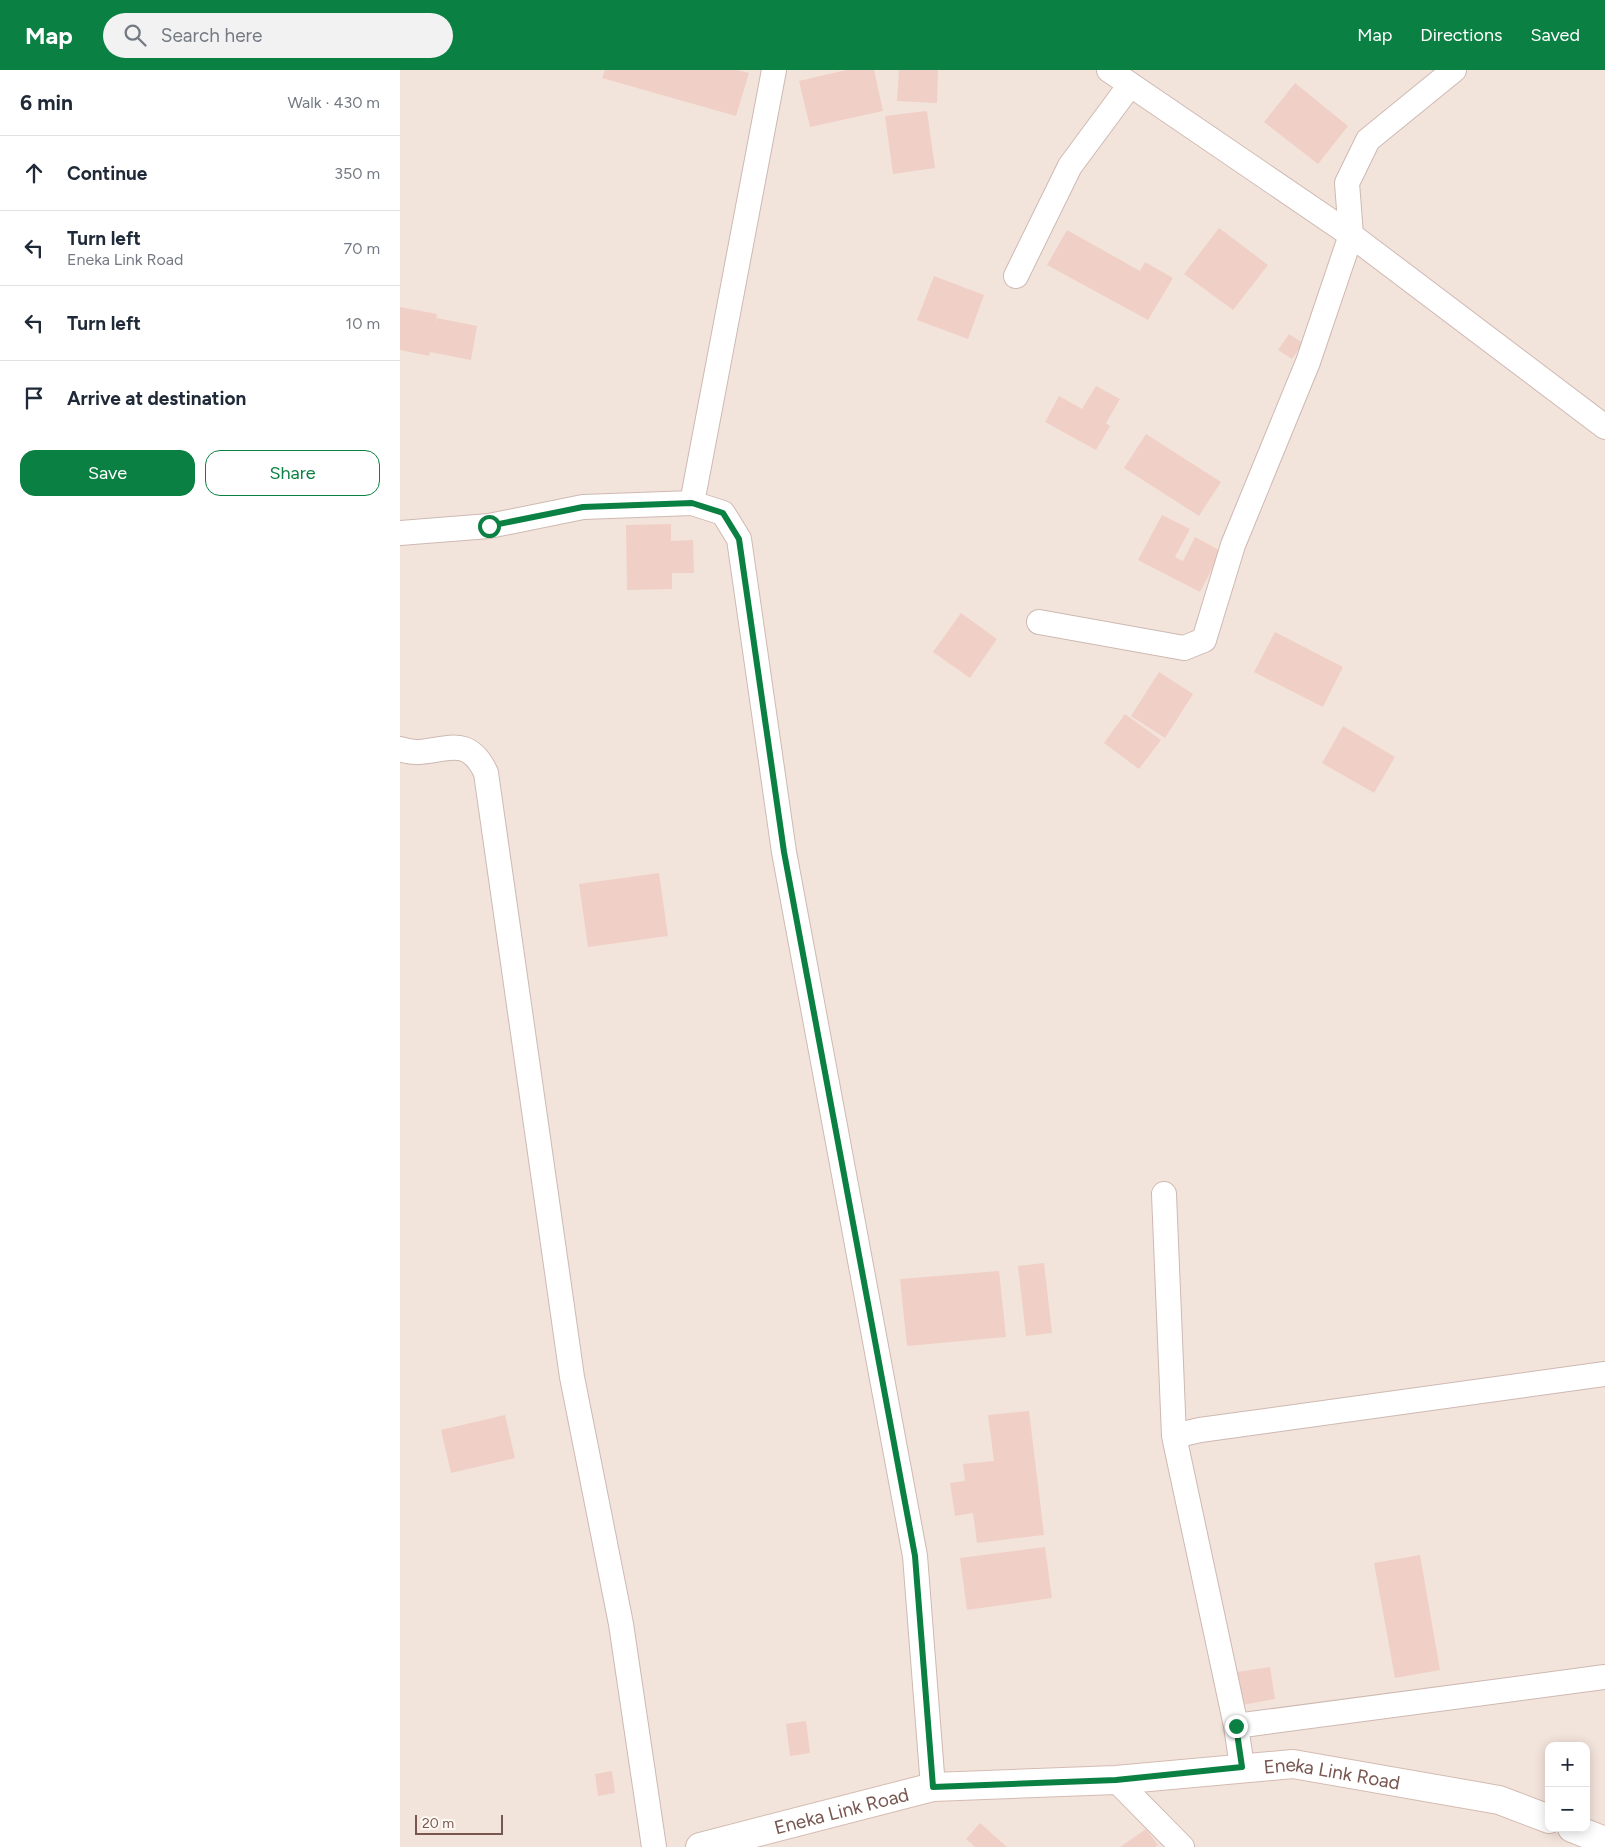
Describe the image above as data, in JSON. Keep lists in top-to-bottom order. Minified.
{"streets":{"street":["Eneka Link Road"]},"scale_bar":"20 m","page":{"header":"Map","search":"Search here","nav":["Map","Directions","Saved"],"heading":["6 min","Walk · 430 m"],"list":[["Continue","350 m"],["Turn left","Eneka Link Road","70 m"],["Turn left","10 m"],"Arrive at destination"],"buttons":["Save","Share"],"map_buttons":["+","−"],"scale":"20 m"}}
